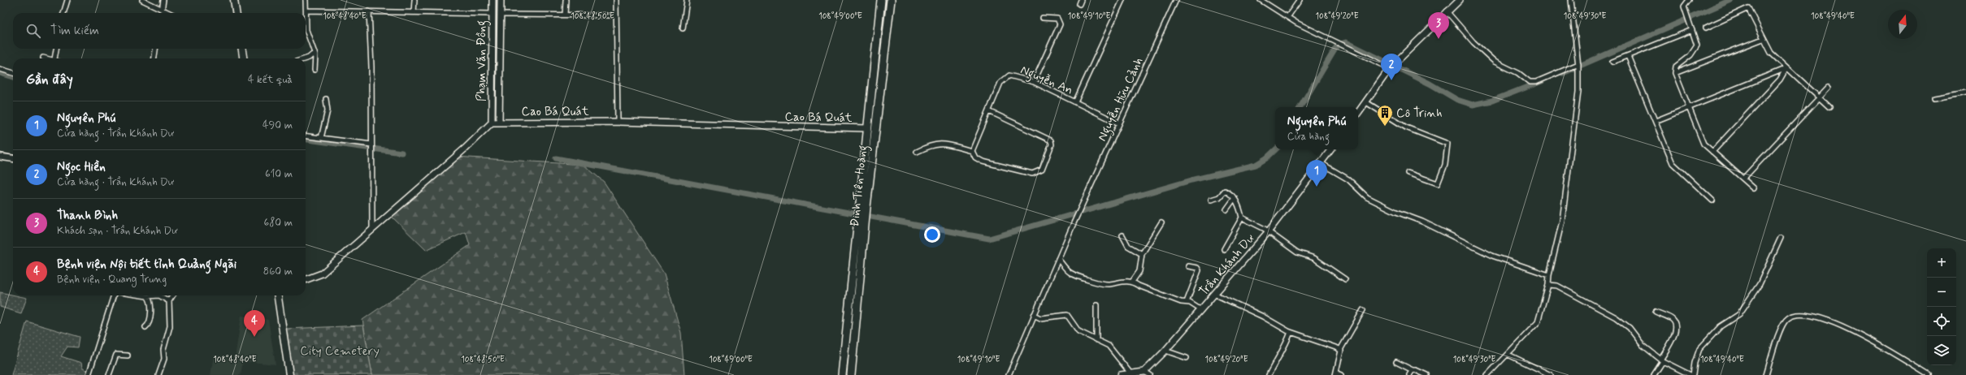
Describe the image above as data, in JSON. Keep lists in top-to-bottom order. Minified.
{"streets":{"highway":["Đinh Tiên Hoàng"],"street":["Phạm Văn Đồng","Nguyễn An","Nguyễn Hữu Cảnh","Cao Bá Quát","Trần Khánh Dư"]},"crossings":[["Phạm Văn Đồng","Cao Bá Quát"],["Nguyễn An","Nguyễn Hữu Cảnh"],["Cao Bá Quát","Đinh Tiên Hoàng"]],"parks":["City Cemetery"],"places":{"building":["Cô Trinh"]},"north":"top","page":{"pins":["3","2","1","4"],"search":"Tìm kiếm","heading":["Gần đây","4 kết quả"],"list":[{"mark":"1","name":"Nguyên Phú","note":"Cửa hàng · Trần Khánh Dư","value":"490 m"},{"mark":"2","name":"Ngọc Hiền","note":"Cửa hàng · Trần Khánh Dư","value":"610 m"},{"mark":"3","name":"Thanh Bình","note":"Khách sạn · Trần Khánh Dư","value":"680 m"},{"mark":"4","name":"Bệnh viện Nội tiết tỉnh Quảng Ngãi","note":"Bệnh viện · Quang Trung","value":"860 m"}],"popup":["Nguyên Phú","Cửa hàng"],"map_buttons":["+","−"]},"coordinates":["108°48'40\"E","108°48'50\"E","108°49'00\"E","108°49'10\"E","108°49'20\"E","108°49'30\"E","108°49'40\"E"]}
